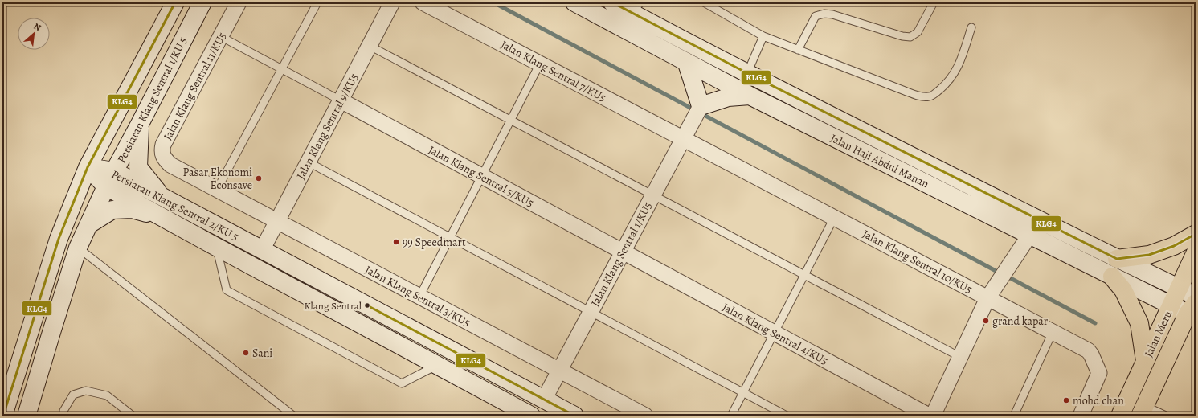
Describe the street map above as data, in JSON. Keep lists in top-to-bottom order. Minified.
{"streets":{"main road":["Jalan Meru"],"street":["Jalan Klang Sentral 7/KU5","Jalan Klang Sentral 11/KU5","Persiaran Klang Sentral 1/KU 5","Jalan Klang Sentral 9/KU5","Jalan Haji Abdul Manan","Jalan Klang Sentral 5/KU5","Persiaran Klang Sentral 2/KU 5","Jalan Klang Sentral 1/KU5","Jalan Klang Sentral 10/KU5","Jalan Klang Sentral 3/KU5","Jalan Klang Sentral 4/KU5"]},"crossings":[["Jalan Klang Sentral 7/KU5","Jalan Klang Sentral 1/KU5"],["Jalan Klang Sentral 7/KU5","Jalan Klang Sentral 10/KU5"],["Jalan Klang Sentral 11/KU5","Jalan Klang Sentral 9/KU5"],["Jalan Klang Sentral 11/KU5","Jalan Klang Sentral 3/KU5"],["Persiaran Klang Sentral 1/KU 5","Persiaran Klang Sentral 2/KU 5"],["Jalan Klang Sentral 9/KU5","Jalan Klang Sentral 5/KU5"],["Jalan Klang Sentral 9/KU5","Persiaran Klang Sentral 2/KU 5"],["Jalan Klang Sentral 9/KU5","Jalan Klang Sentral 3/KU5"],["Jalan Haji Abdul Manan","Jalan Meru"],["Jalan Klang Sentral 5/KU5","Jalan Klang Sentral 1/KU5"],["Jalan Klang Sentral 5/KU5","Jalan Klang Sentral 4/KU5"],["Persiaran Klang Sentral 2/KU 5","Jalan Klang Sentral 1/KU5"],["Jalan Klang Sentral 1/KU5","Jalan Klang Sentral 10/KU5"],["Jalan Klang Sentral 1/KU5","Jalan Klang Sentral 3/KU5"],["Jalan Klang Sentral 1/KU5","Jalan Klang Sentral 4/KU5"]],"places":["Pasar Ekonomi Econsave","99 Speedmart","Klang Sentral","grand kapar","Sani","mohd chan"],"lines":["transit line KLG4"],"north":"top right"}
